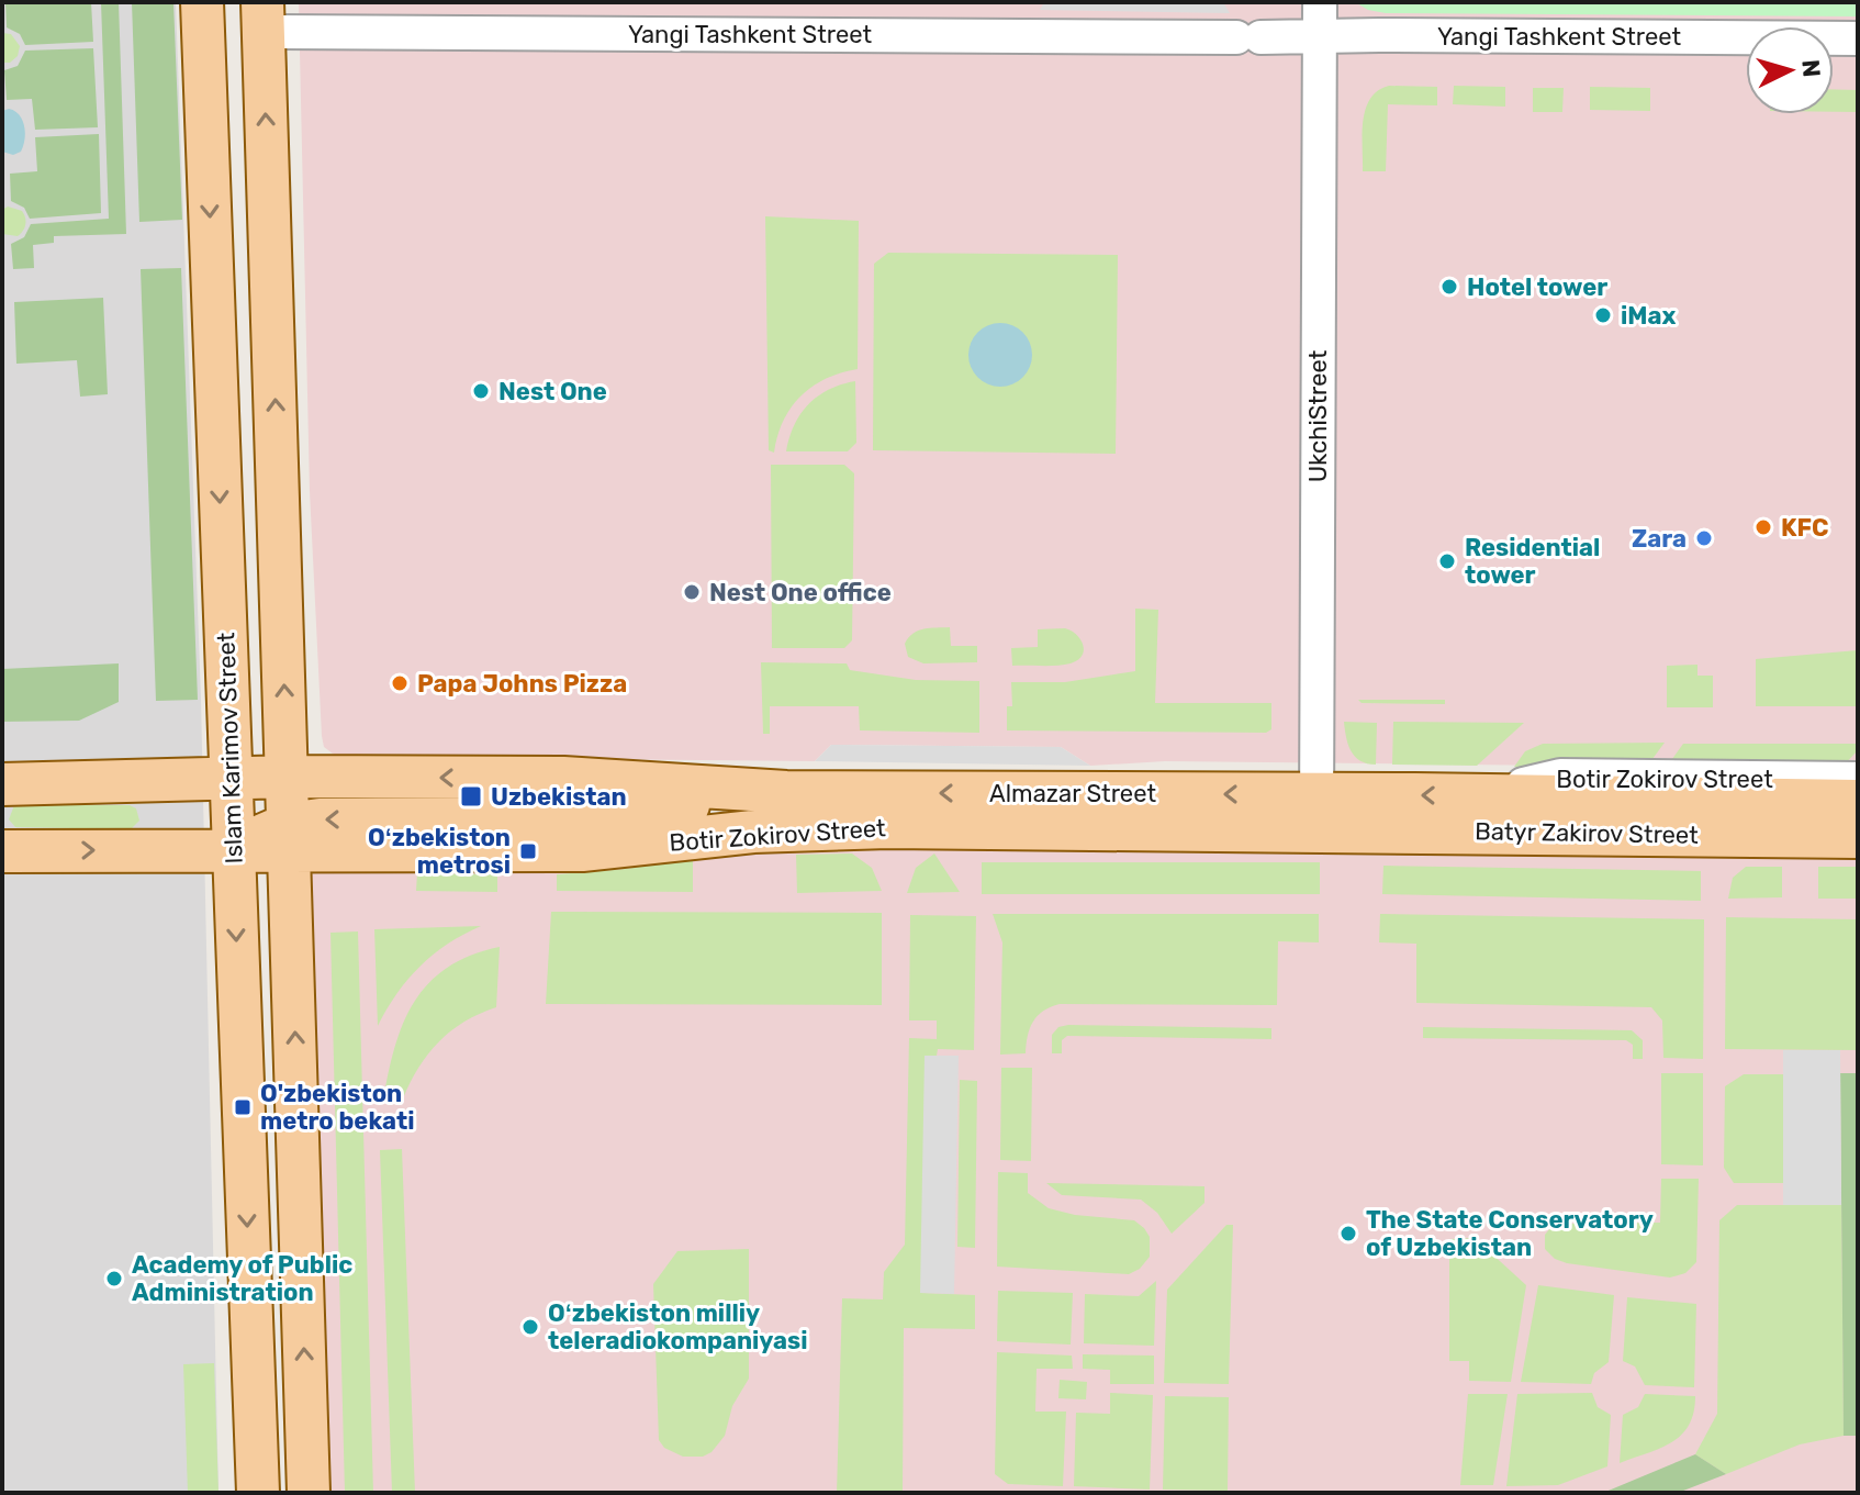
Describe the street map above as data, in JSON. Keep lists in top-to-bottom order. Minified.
{"streets":{"main road":["Islam Karimov Street","Botir Zokirov Street","Almazar Street","Batyr Zakirov Street"],"street":["Yangi Tashkent Street","UkchiStreet"]},"crossings":[["Yangi Tashkent Street","UkchiStreet"],["UkchiStreet","Botir Zokirov Street"],["UkchiStreet","Almazar Street"],["UkchiStreet","Batyr Zakirov Street"],["Islam Karimov Street","Almazar Street"],["Botir Zokirov Street","Almazar Street"],["Botir Zokirov Street","Batyr Zakirov Street"],["Almazar Street","Batyr Zakirov Street"]],"places":{"other":["Hotel tower","iMax","Nest One","KFC","Zara","Residential tower","Nest One office","Papa Johns Pizza","The State Conservatory of Uzbekistan","Academy of Public Administration","Oʻzbekiston milliy teleradiokompaniyasi"],"transit":["Uzbekistan","Oʻzbekiston metrosi","O'zbekiston metro bekati"]},"north":"right"}
